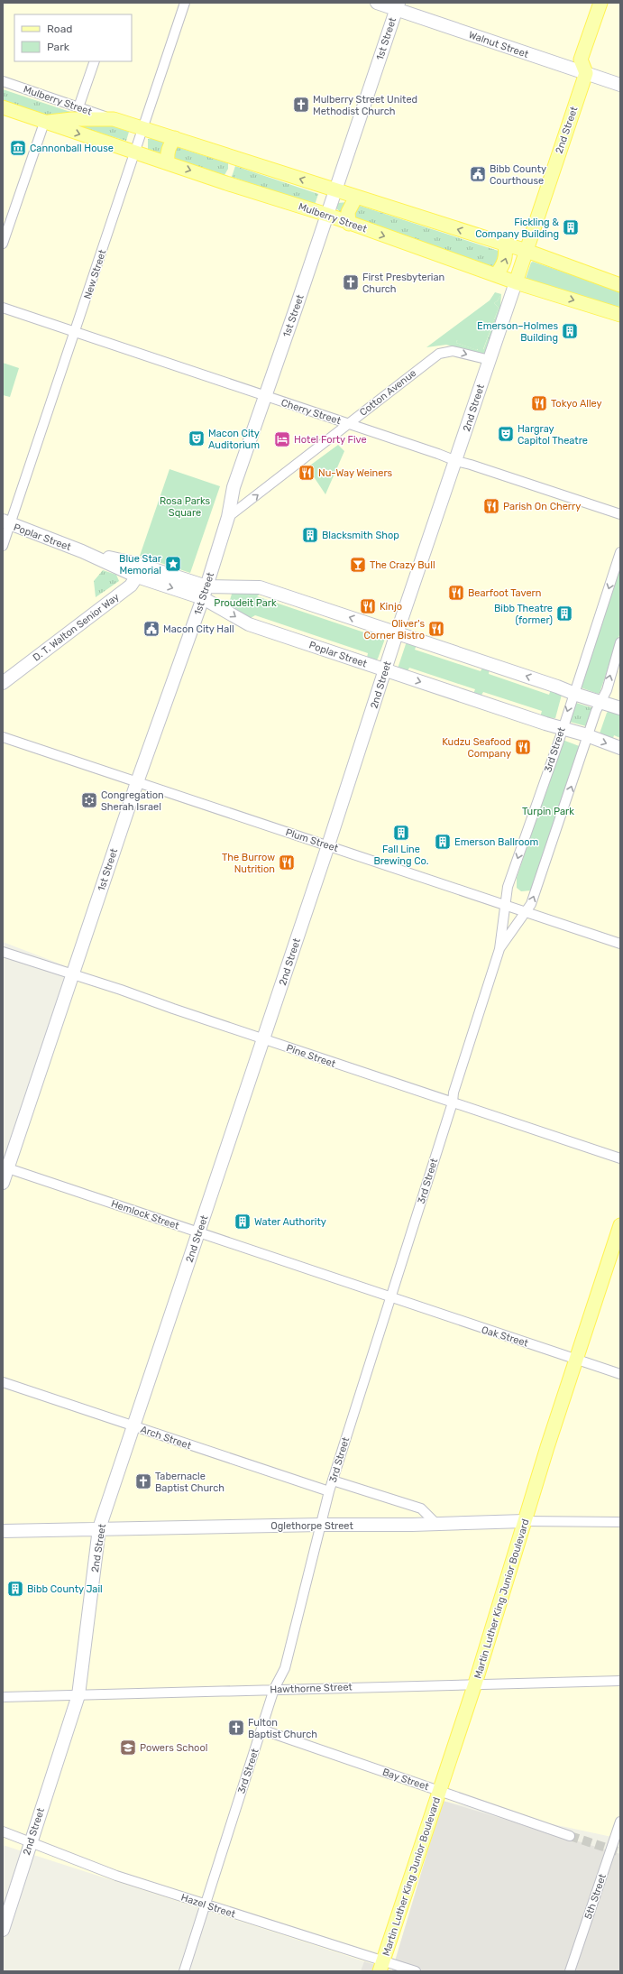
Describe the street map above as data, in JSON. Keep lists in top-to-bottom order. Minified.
{"streets":{"main road":["Mulberry Street","2nd Street","Martin Luther King Junior Boulevard"],"street":["1st Street","Walnut Street","New Street","Cotton Avenue","Cherry Street","Poplar Street","D. T. Walton Senior Way","3rd Street","Plum Street","Pine Street","Hemlock Street","Oak Street","Arch Street","Oglethorpe Street","Hawthorne Street","Bay Street","5th Street","Hazel Street"]},"crossings":[["1st Street","Walnut Street"],["1st Street","Mulberry Street"],["1st Street","Cotton Avenue"],["1st Street","Cherry Street"],["1st Street","Poplar Street"],["1st Street","Plum Street"],["1st Street","Pine Street"],["1st Street","Hemlock Street"],["Walnut Street","2nd Street"],["Mulberry Street","2nd Street"],["Mulberry Street","New Street"],["2nd Street","Cotton Avenue"],["2nd Street","Cherry Street"],["2nd Street","Poplar Street"],["2nd Street","Plum Street"],["2nd Street","Pine Street"],["2nd Street","Hemlock Street"],["2nd Street","Arch Street"],["2nd Street","Oglethorpe Street"],["2nd Street","Hawthorne Street"],["2nd Street","Hazel Street"],["New Street","Cherry Street"],["New Street","Poplar Street"],["Cotton Avenue","Cherry Street"],["Poplar Street","D. T. Walton Senior Way"],["Poplar Street","3rd Street"],["3rd Street","Plum Street"],["3rd Street","Pine Street"],["3rd Street","Hemlock Street"],["3rd Street","Oak Street"],["3rd Street","Arch Street"],["3rd Street","Oglethorpe Street"],["3rd Street","Hawthorne Street"],["3rd Street","Bay Street"],["3rd Street","Hazel Street"],["Hemlock Street","Oak Street"],["Oak Street","Martin Luther King Junior Boulevard"],["Oglethorpe Street","Martin Luther King Junior Boulevard"],["Martin Luther King Junior Boulevard","Hawthorne Street"],["Martin Luther King Junior Boulevard","Bay Street"],["Martin Luther King Junior Boulevard","Hazel Street"]],"one_way":["Cotton Avenue"],"parks":["Rosa Parks Square","Proudeit Park","Turpin Park"],"places":{"church":["Mulberry Street United Methodist Church","First Presbyterian Church","Tabernacle Baptist Church","Fulton Baptist Church"],"museum":["Cannonball House"],"public building":["Bibb County Courthouse","Macon City Hall"],"building":["Fickling & Company Building","Emerson–Holmes Building","Blacksmith Shop","Bibb Theatre (former)","Fall Line Brewing Co.","Emerson Ballroom","Water Authority","Bibb County Jail"],"restaurant":["Tokyo Alley","Nu-Way Weiners","Parish On Cherry","Bearfoot Tavern","Kinjo","Oliver's Corner Bistro","Kudzu Seafood Company","The Burrow Nutrition"],"theatre":["Hargray Capitol Theatre","Macon City Auditorium"],"hotel":["Hotel Forty Five"],"place":["Blue Star Memorial"],"bar":["The Crazy Bull"],"synagogue":["Congregation Sherah Israel"],"school or university":["Powers School"]},"legend":["Road","Park"]}
